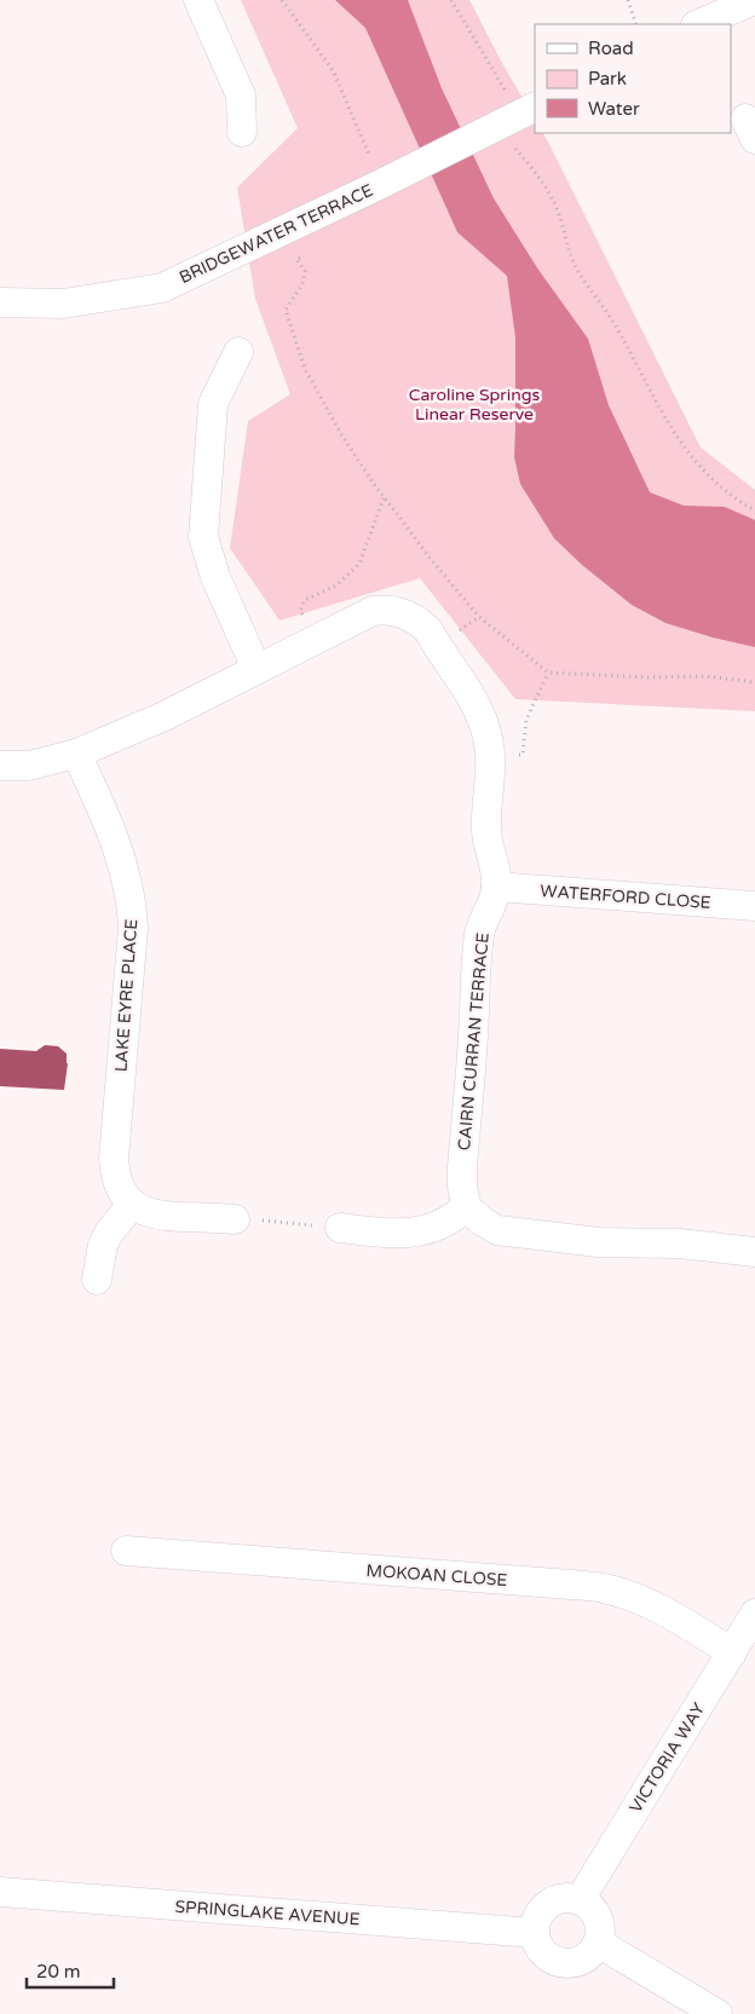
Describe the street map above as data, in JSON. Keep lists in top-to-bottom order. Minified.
{"streets":{"street":["BRIDGEWATER TERRACE","WATERFORD CLOSE","LAKE EYRE PLACE","CAIRN CURRAN TERRACE","MOKOAN CLOSE","VICTORIA WAY","SPRINGLAKE AVENUE"]},"crossings":[["WATERFORD CLOSE","CAIRN CURRAN TERRACE"],["LAKE EYRE PLACE","CAIRN CURRAN TERRACE"],["MOKOAN CLOSE","VICTORIA WAY"],["VICTORIA WAY","SPRINGLAKE AVENUE"]],"parks":["Caroline Springs Linear Reserve"],"legend":["Road","Park","Water"],"scale_bar":"20 m"}
